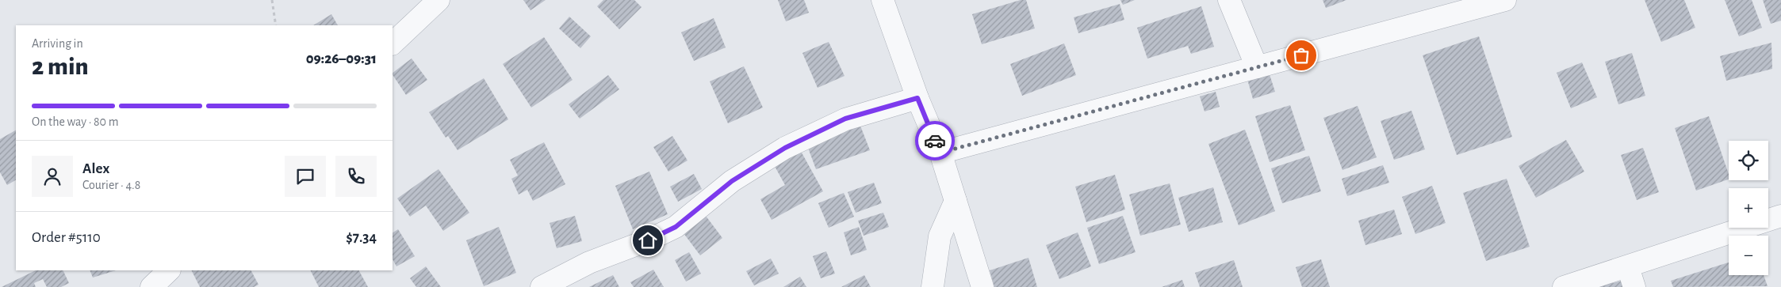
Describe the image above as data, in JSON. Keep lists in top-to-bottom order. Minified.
{"page":{"heading":["2 min","Arriving in","09:26–09:31"],"panel":["Alex","Courier · 4.8","Order #5110","$7.34"],"bar":"On the way · 80 m","map_buttons":["+","−"]}}
